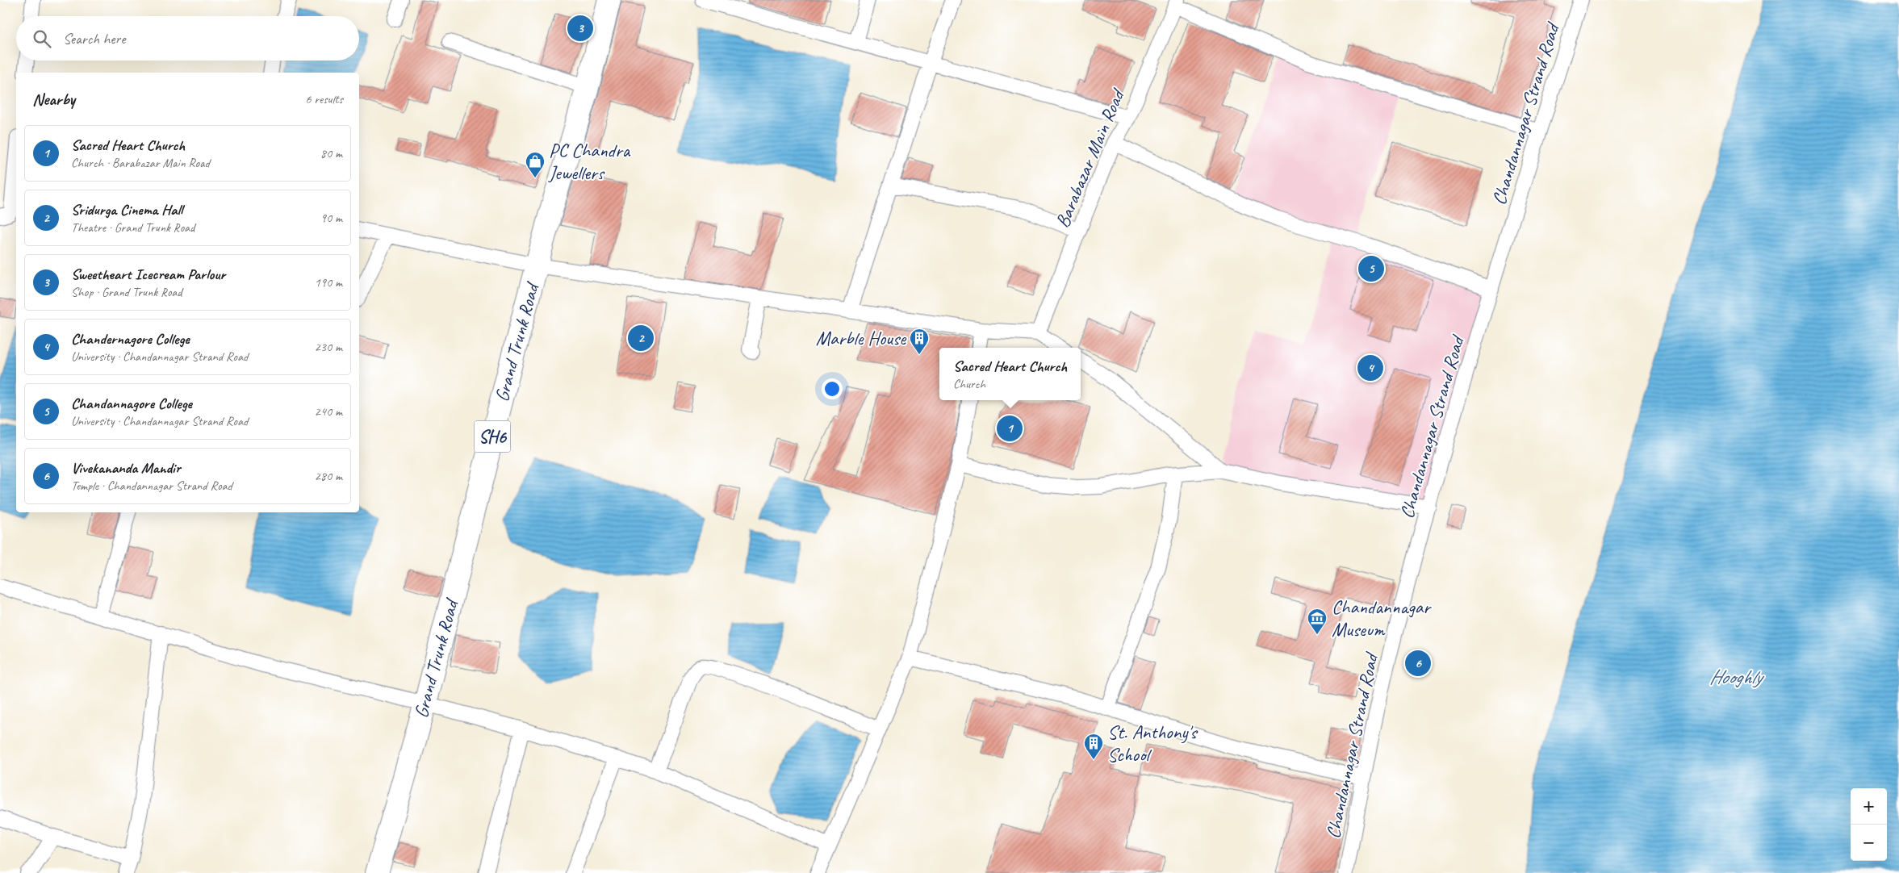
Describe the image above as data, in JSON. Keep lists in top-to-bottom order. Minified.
{"streets":{"main road":["Grand Trunk Road","SH6"],"street":["Chandannagar Strand Road","Barabazar Main Road"]},"water":["Hooghly"],"places":{"shop":["PC Chandra Jewellers"],"building":["Marble House","St. Anthony's School"],"museum":["Chandannagar Museum"]},"page":{"pins":["3","5","2","4","1","6"],"search":"Search here","heading":["Nearby","6 results"],"list":[{"mark":"1","name":"Sacred Heart Church","note":"Church · Barabazar Main Road","value":"80 m"},{"mark":"2","name":"Sridurga Cinema Hall","note":"Theatre · Grand Trunk Road","value":"90 m"},{"mark":"3","name":"Sweetheart Icecream Parlour","note":"Shop · Grand Trunk Road","value":"190 m"},{"mark":"4","name":"Chandernagore College","note":"University · Chandannagar Strand Road","value":"230 m"},{"mark":"5","name":"Chandannagore College","note":"University · Chandannagar Strand Road","value":"240 m"},{"mark":"6","name":"Vivekananda Mandir","note":"Temple · Chandannagar Strand Road","value":"280 m"}],"popup":["Sacred Heart Church","Church"],"map_buttons":["+","−"]}}
